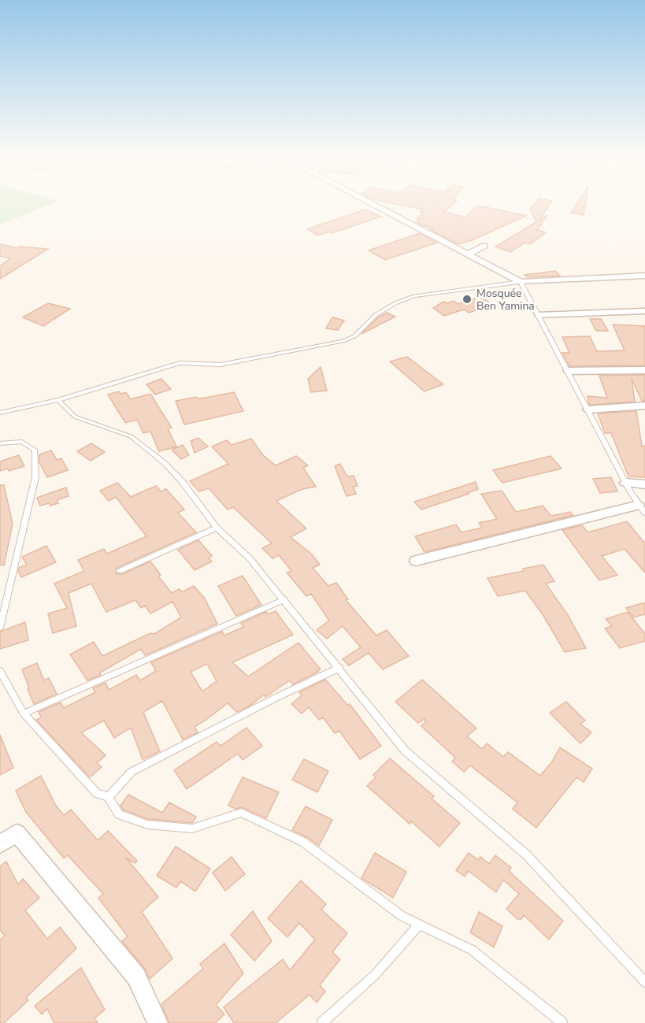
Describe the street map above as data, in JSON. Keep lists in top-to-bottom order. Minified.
{"places":["Mosquée Ben Yamina"]}
